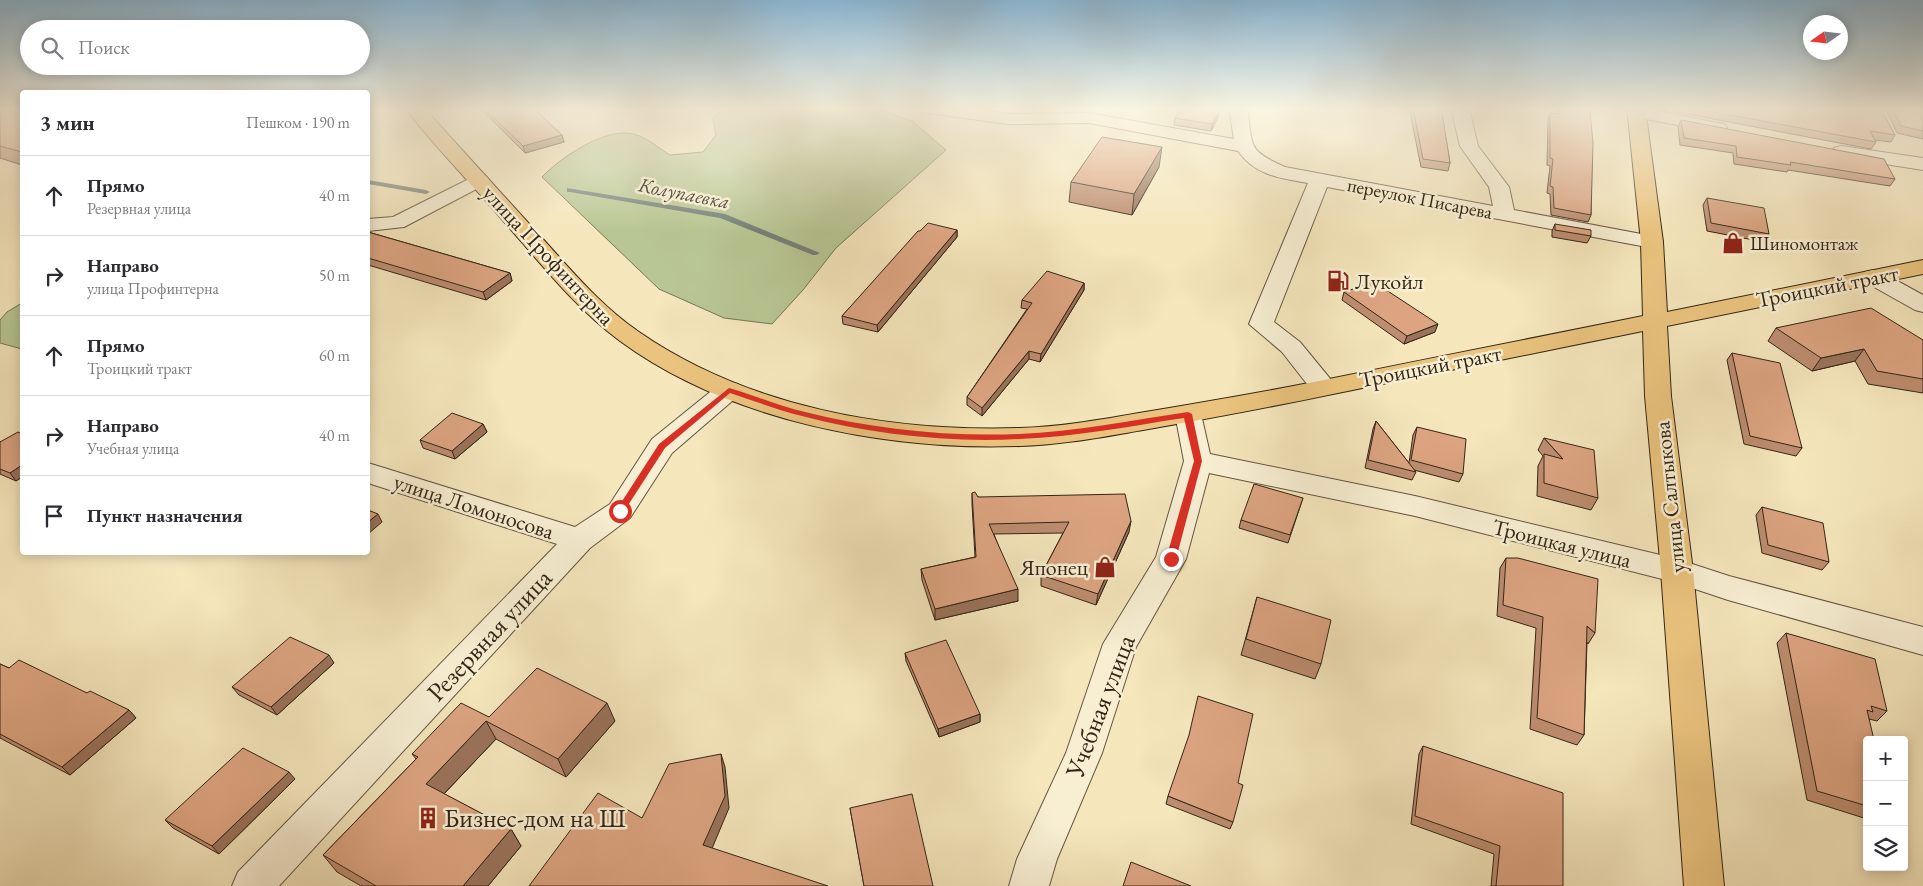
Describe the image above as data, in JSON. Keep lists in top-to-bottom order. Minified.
{"streets":{"main road":["улица Профинтерна","Троицкий тракт","улица Салтыкова"],"street":["переулок Писарева","улица Ломоносова","Троицкая улица","Резервная улица","Учебная улица"]},"crossings":[["переулок Писарева","улица Салтыкова"],["улица Профинтерна","Троицкий тракт"],["улица Профинтерна","Резервная улица"],["Троицкий тракт","улица Салтыкова"],["Троицкий тракт","Учебная улица"],["улица Салтыкова","Троицкая улица"],["улица Ломоносова","Резервная улица"],["Троицкая улица","Учебная улица"]],"water":["Колупаевка"],"places":{"shop":["Шиномонтаж","Японец"],"fuel station":["Лукойл"],"building":["Бизнес-дом на Ш"]},"north":"left","page":{"search":"Поиск","heading":["3 мин","Пешком · 190 m"],"list":[["Прямо","Резервная улица","40 m"],["Направо","улица Профинтерна","50 m"],["Прямо","Троицкий тракт","60 m"],["Направо","Учебная улица","40 m"],"Пункт назначения"],"map_buttons":["+","−"]}}
